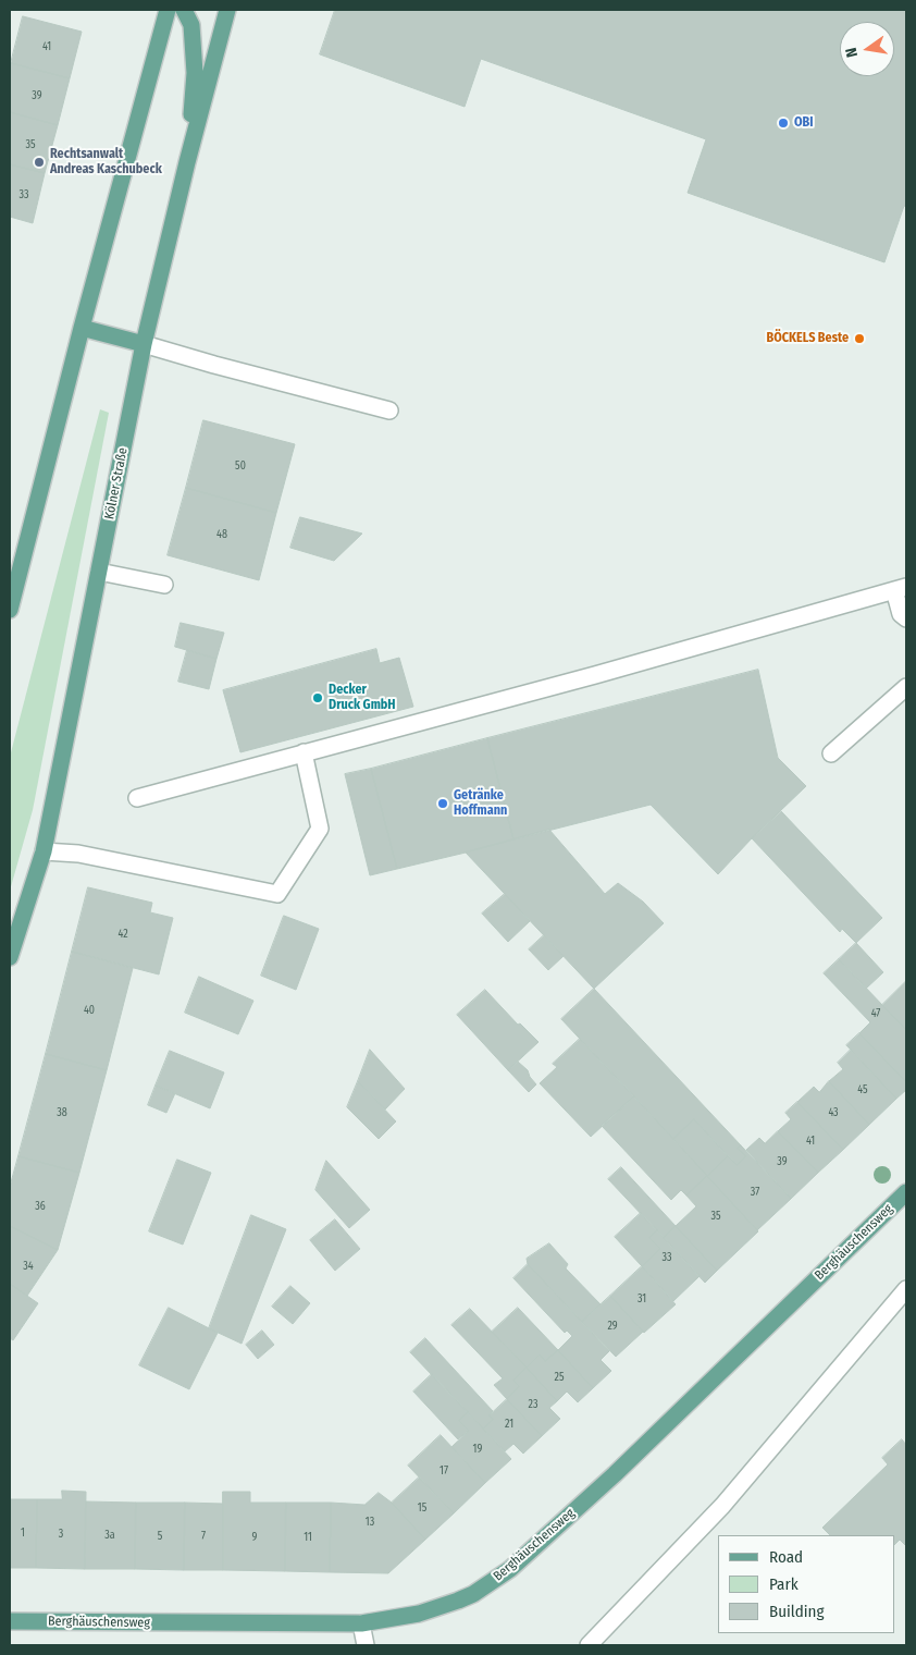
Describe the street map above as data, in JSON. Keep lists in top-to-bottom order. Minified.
{"streets":{"main road":["Kölner Straße","Berghäuschensweg"]},"places":["OBI","Rechtsanwalt Andreas Kaschubeck","BÖCKELS Beste","Decker Druck GmbH","Getränke Hoffmann"],"house_numbers":["41","39","35","33","50","48","42","40","47","45","38","43","41","39","37","36","35","33","34","31","29","25","23","21","19","17","15","13","1","3","3a","5","7","9","11"],"legend":["Road","Park","Building"],"north":"left"}
